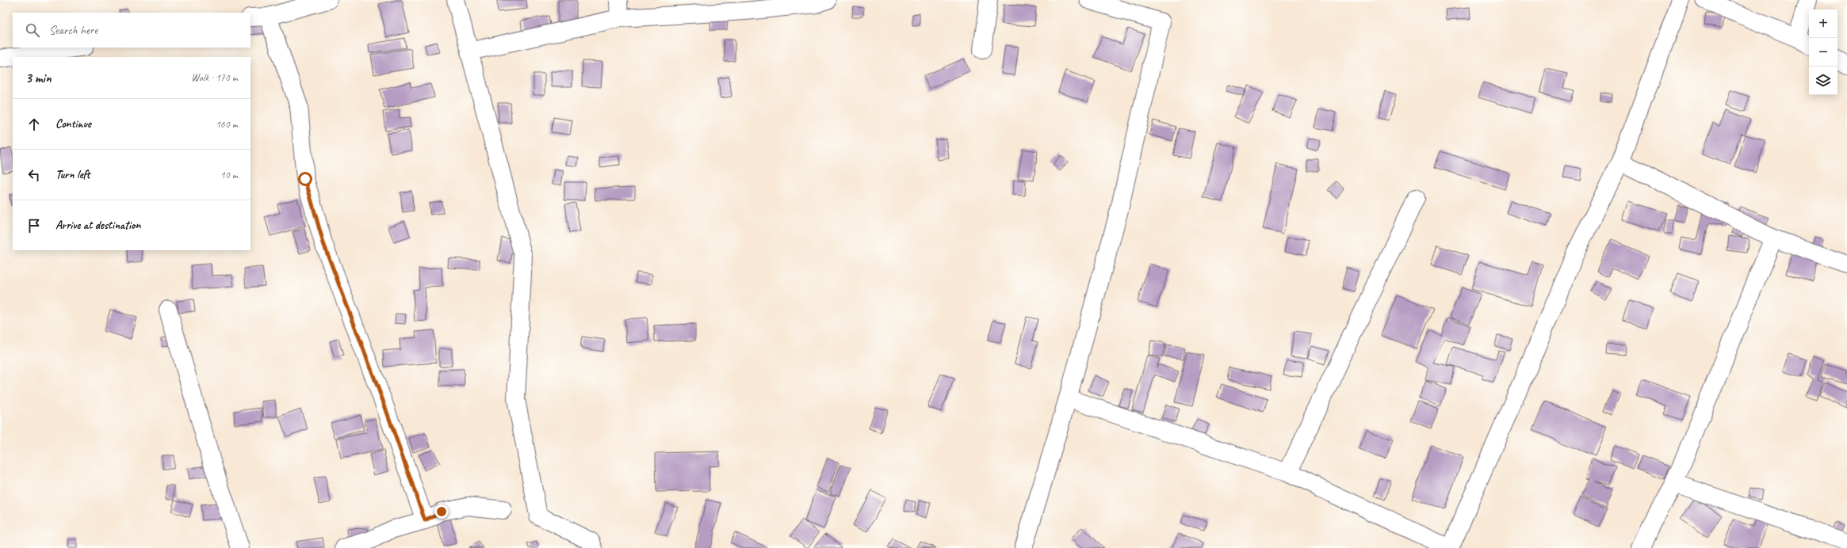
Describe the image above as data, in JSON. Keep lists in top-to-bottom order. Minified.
{"page":{"map_buttons":["+","−"],"search":"Search here","heading":["3 min","Walk · 170 m"],"list":[["Continue","160 m"],["Turn left","10 m"],"Arrive at destination"]}}
